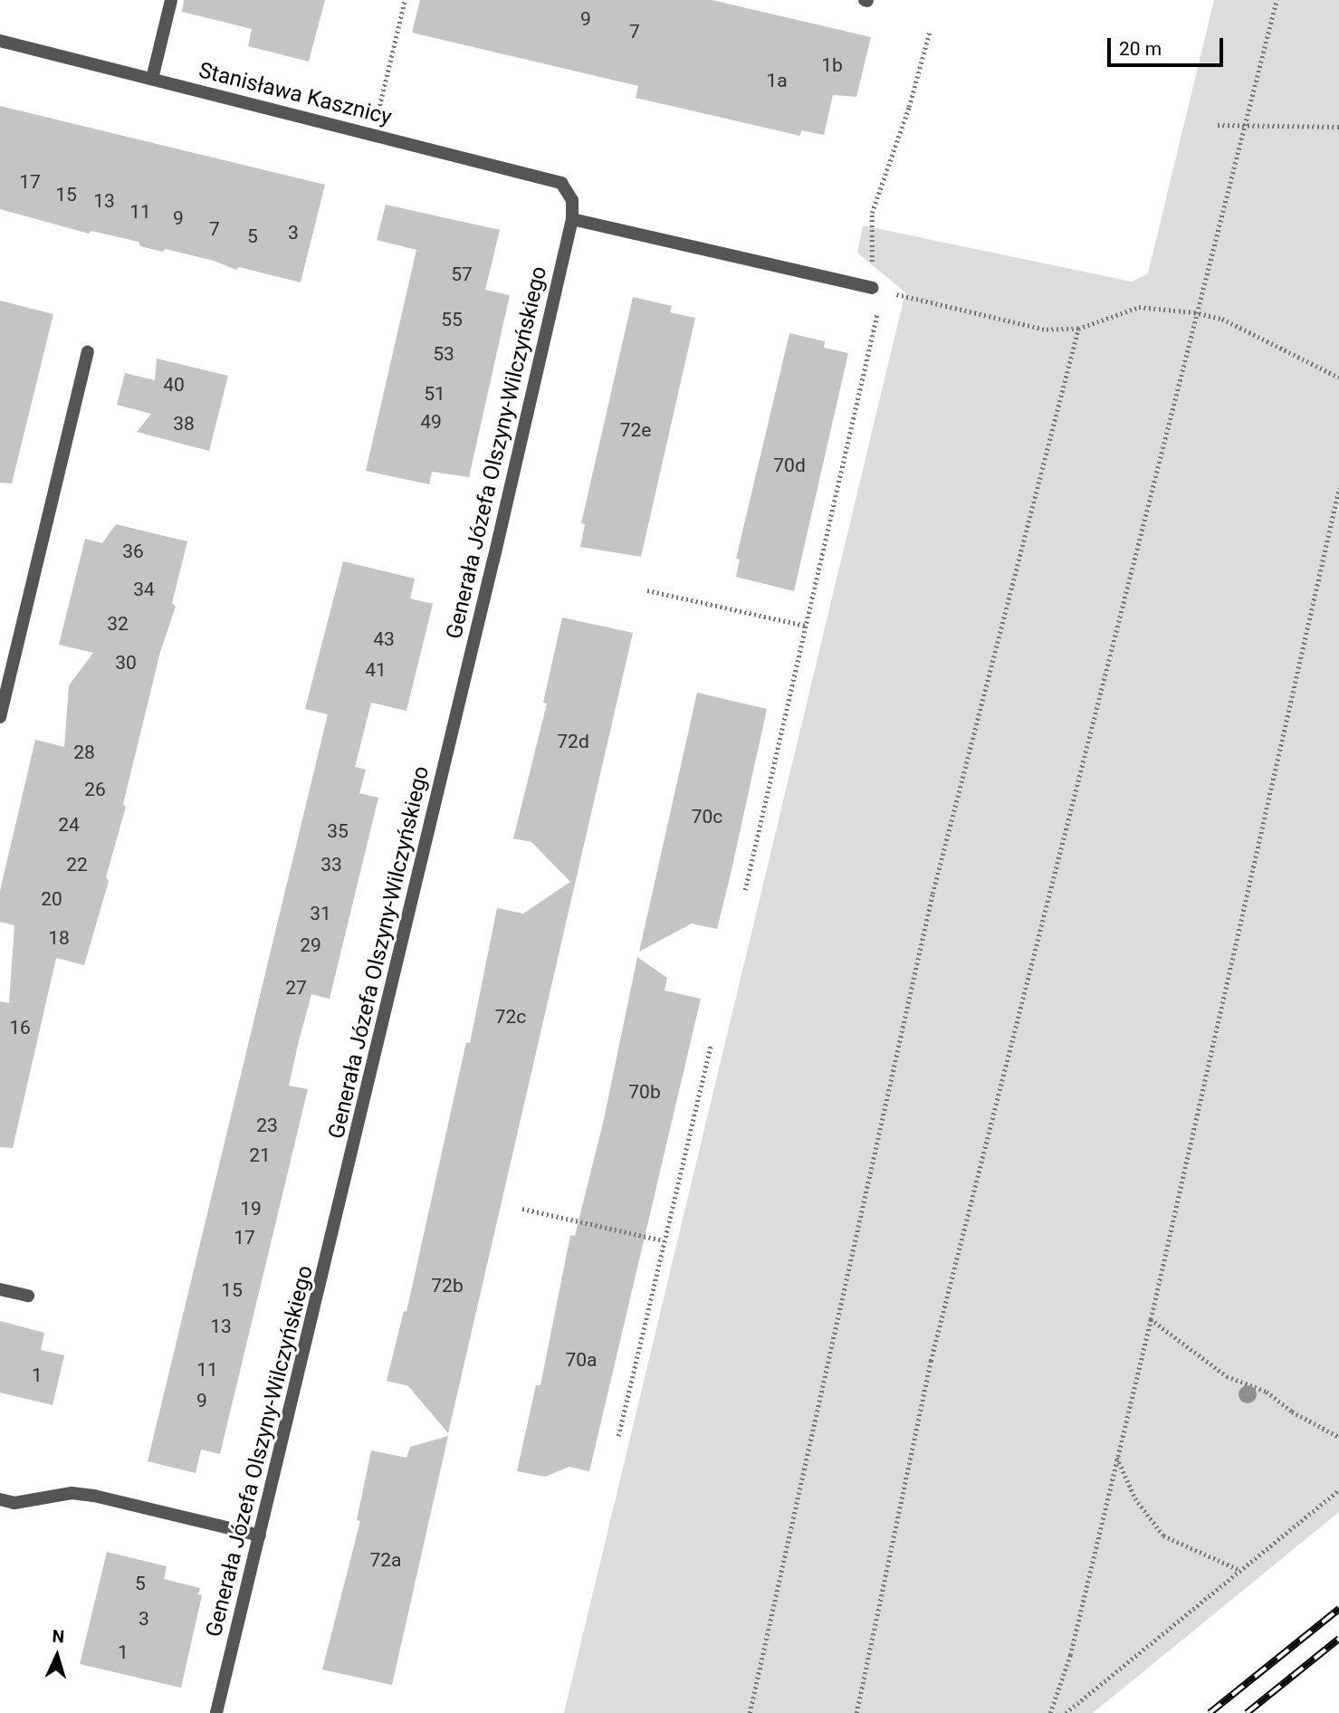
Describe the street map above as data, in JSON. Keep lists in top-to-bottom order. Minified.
{"streets":{"street":["Stanisława Kasznicy","Generała Józefa Olszyny-Wilczyńskiego"]},"crossings":[["Stanisława Kasznicy","Generała Józefa Olszyny-Wilczyńskiego"]],"house_numbers":["9","7","1b","1a","17","15","13","11","9","7","3","5","57","55","53","40","51","49","38","72e","70d","36","34","32","43","30","41","72d","28","26","70c","24","35","22","33","20","31","18","29","27","72c","16","70b","23","21","19","17","72b","15","13","70a","11","1","9","72a","5","3","1"],"scale_bar":"20 m","north":"top"}
